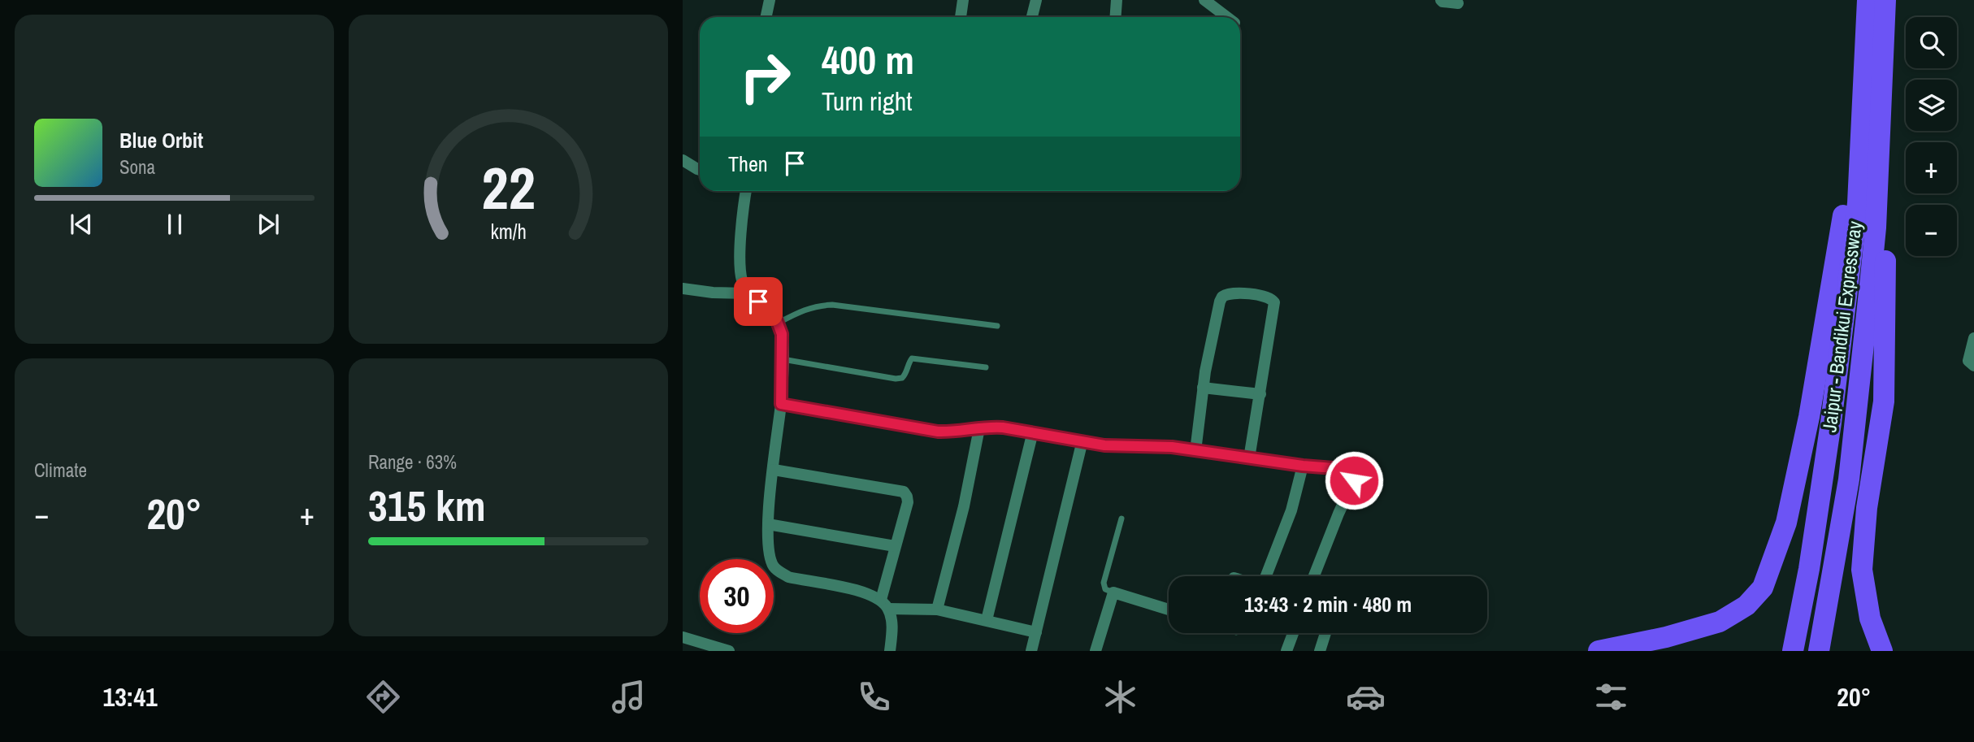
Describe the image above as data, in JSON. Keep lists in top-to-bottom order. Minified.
{"streets":{"highway":["Jaipur - Bandikui Expressway"]},"page":{"map_buttons":["+","−"],"turn":["400 m","Turn right"],"song":["Blue Orbit","Sona"],"then":"Then","tile":["Climate",["Range · 63%","315 km"]],"heat":["−","20°","+"],"limit":"30","trip":"13:43 · 2 min · 480 m","tabs":["13:41","20°"],"gauge":["22","km/h"]}}
